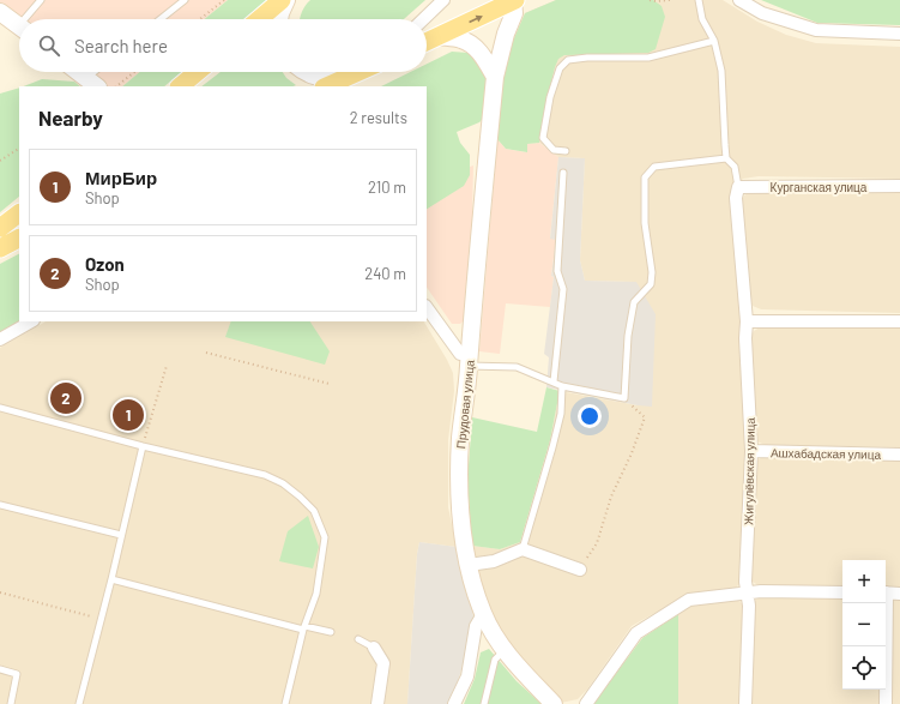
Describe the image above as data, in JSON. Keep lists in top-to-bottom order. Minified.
{"streets":{"main road":["Прудовая улица"],"street":["Курганская улица","Ашхабадская улица","Жигулёвская улица"]},"crossings":[["Курганская улица","Жигулёвская улица"],["Ашхабадская улица","Жигулёвская улица"]],"page":{"search":"Search here","heading":["Nearby","2 results"],"list":[{"mark":"1","name":"МирБир","note":"Shop","value":"210 m"},{"mark":"2","name":"Ozon","note":"Shop","value":"240 m"}],"pins":["2","1"],"map_buttons":["+","−"]}}
